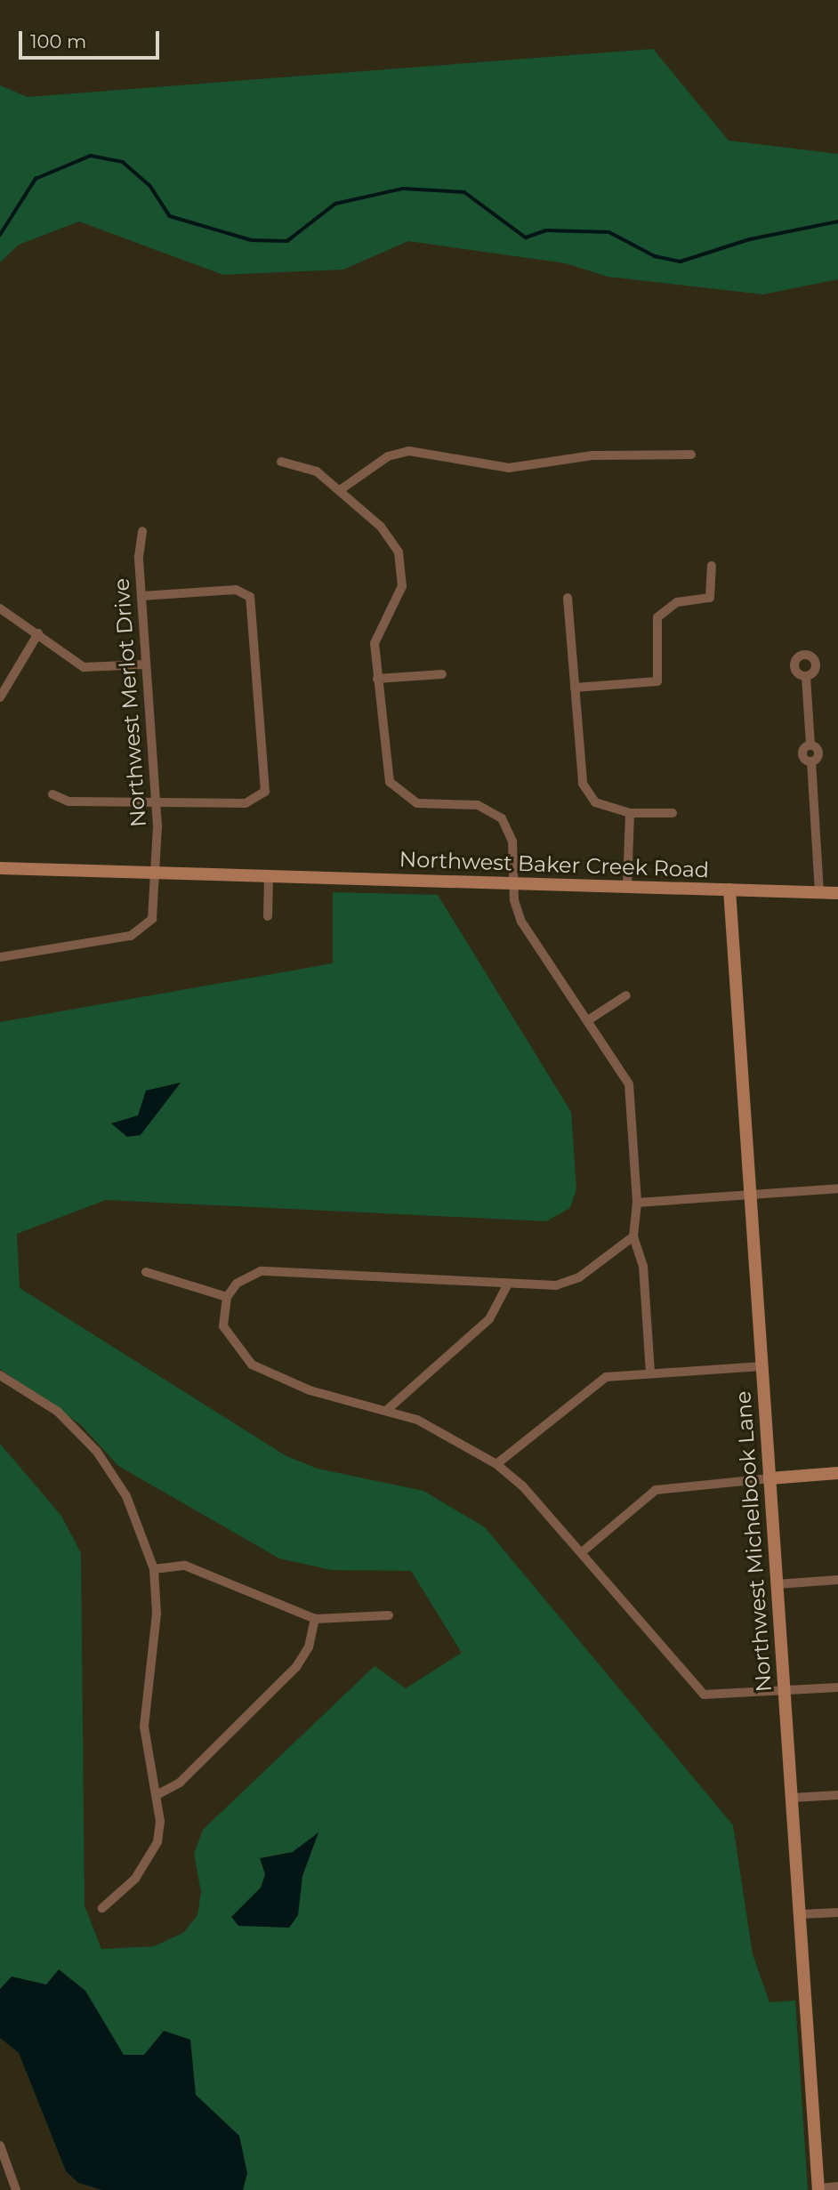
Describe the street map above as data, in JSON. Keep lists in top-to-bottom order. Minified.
{"streets":{"street":["Northwest Merlot Drive","Northwest Baker Creek Road","Northwest Michelbook Lane"]},"crossings":[["Northwest Merlot Drive","Northwest Baker Creek Road"],["Northwest Baker Creek Road","Northwest Michelbook Lane"]],"scale_bar":"100 m"}
